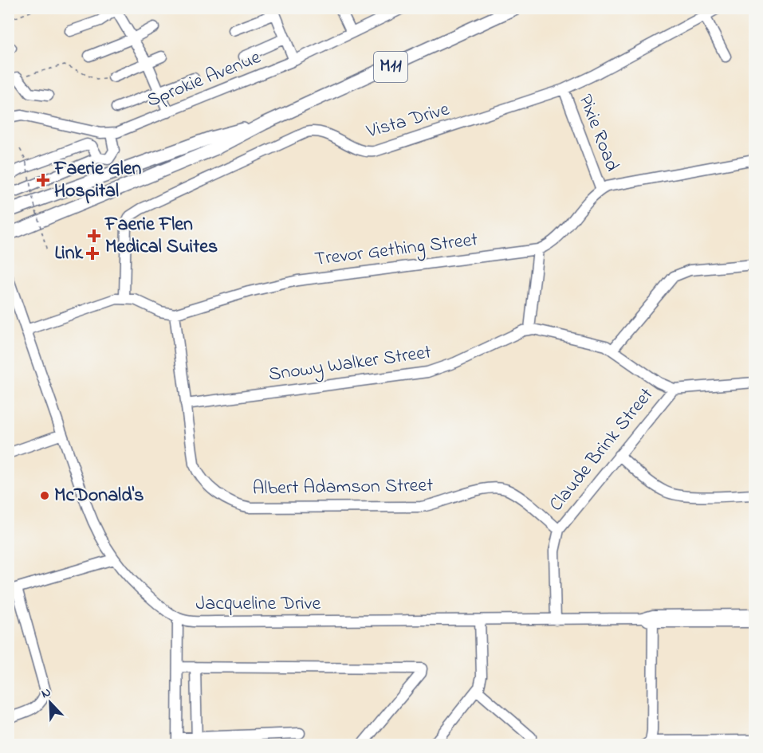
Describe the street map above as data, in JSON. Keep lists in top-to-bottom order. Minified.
{"streets":{"main road":["M11"],"street":["Sprokie Avenue","Vista Drive","Pixie Road","Trevor Gething Street","Snowy Walker Street","Claude Brink Street","Albert Adamson Street","Jacqueline Drive"]},"crossings":[["Vista Drive","Pixie Road"],["Pixie Road","Trevor Gething Street"],["Trevor Gething Street","Albert Adamson Street"],["Snowy Walker Street","Albert Adamson Street"],["Claude Brink Street","Albert Adamson Street"],["Claude Brink Street","Jacqueline Drive"]],"places":{"health":["Faerie Glen Hospital","Faerie Flen Medical Suites","Link"],"other":["McDonald's"]},"north":"top left"}
